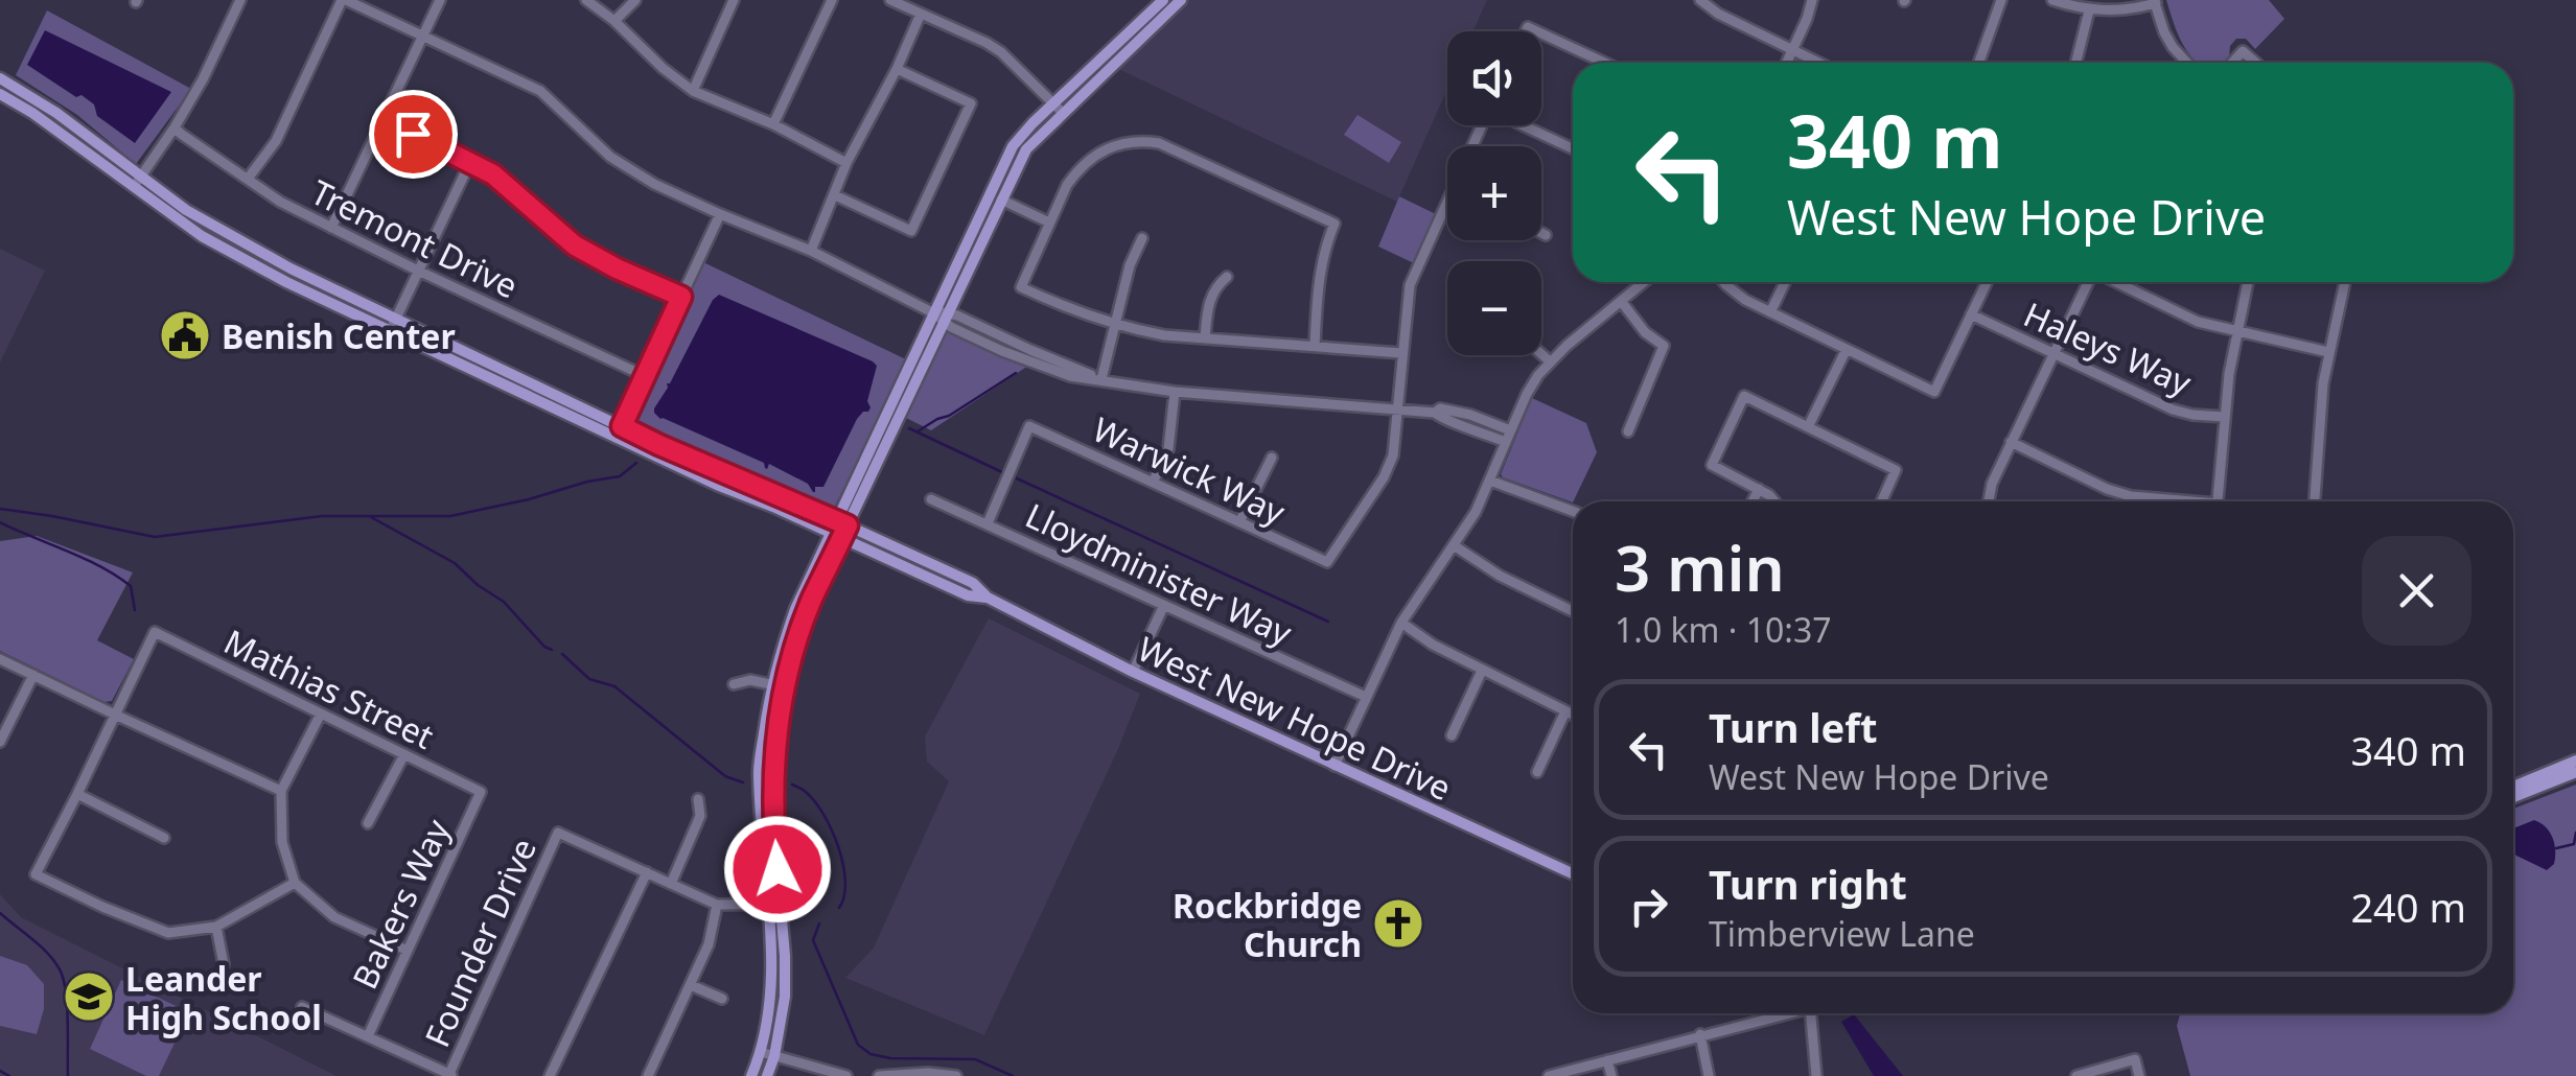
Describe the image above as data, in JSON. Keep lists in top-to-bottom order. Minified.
{"streets":{"main road":["West New Hope Drive"],"street":["Tremont Drive","Haleys Way","Warwick Way","Lloydminister Way","Mathias Street","Bakers Way","Founder Drive"]},"crossings":[["Warwick Way","Lloydminister Way"],["Mathias Street","Bakers Way"]],"places":{"public building":["Benish Center"],"church":["Rockbridge Church"],"school or university":["Leander High School"]},"page":{"map_buttons":["+","−"],"turn":["340 m","West New Hope Drive"],"heading":["3 min","1.0 km · 10:37"],"list":[{"name":"Turn left","note":"West New Hope Drive","value":"340 m"},{"name":"Turn right","note":"Timberview Lane","value":"240 m"}]}}
